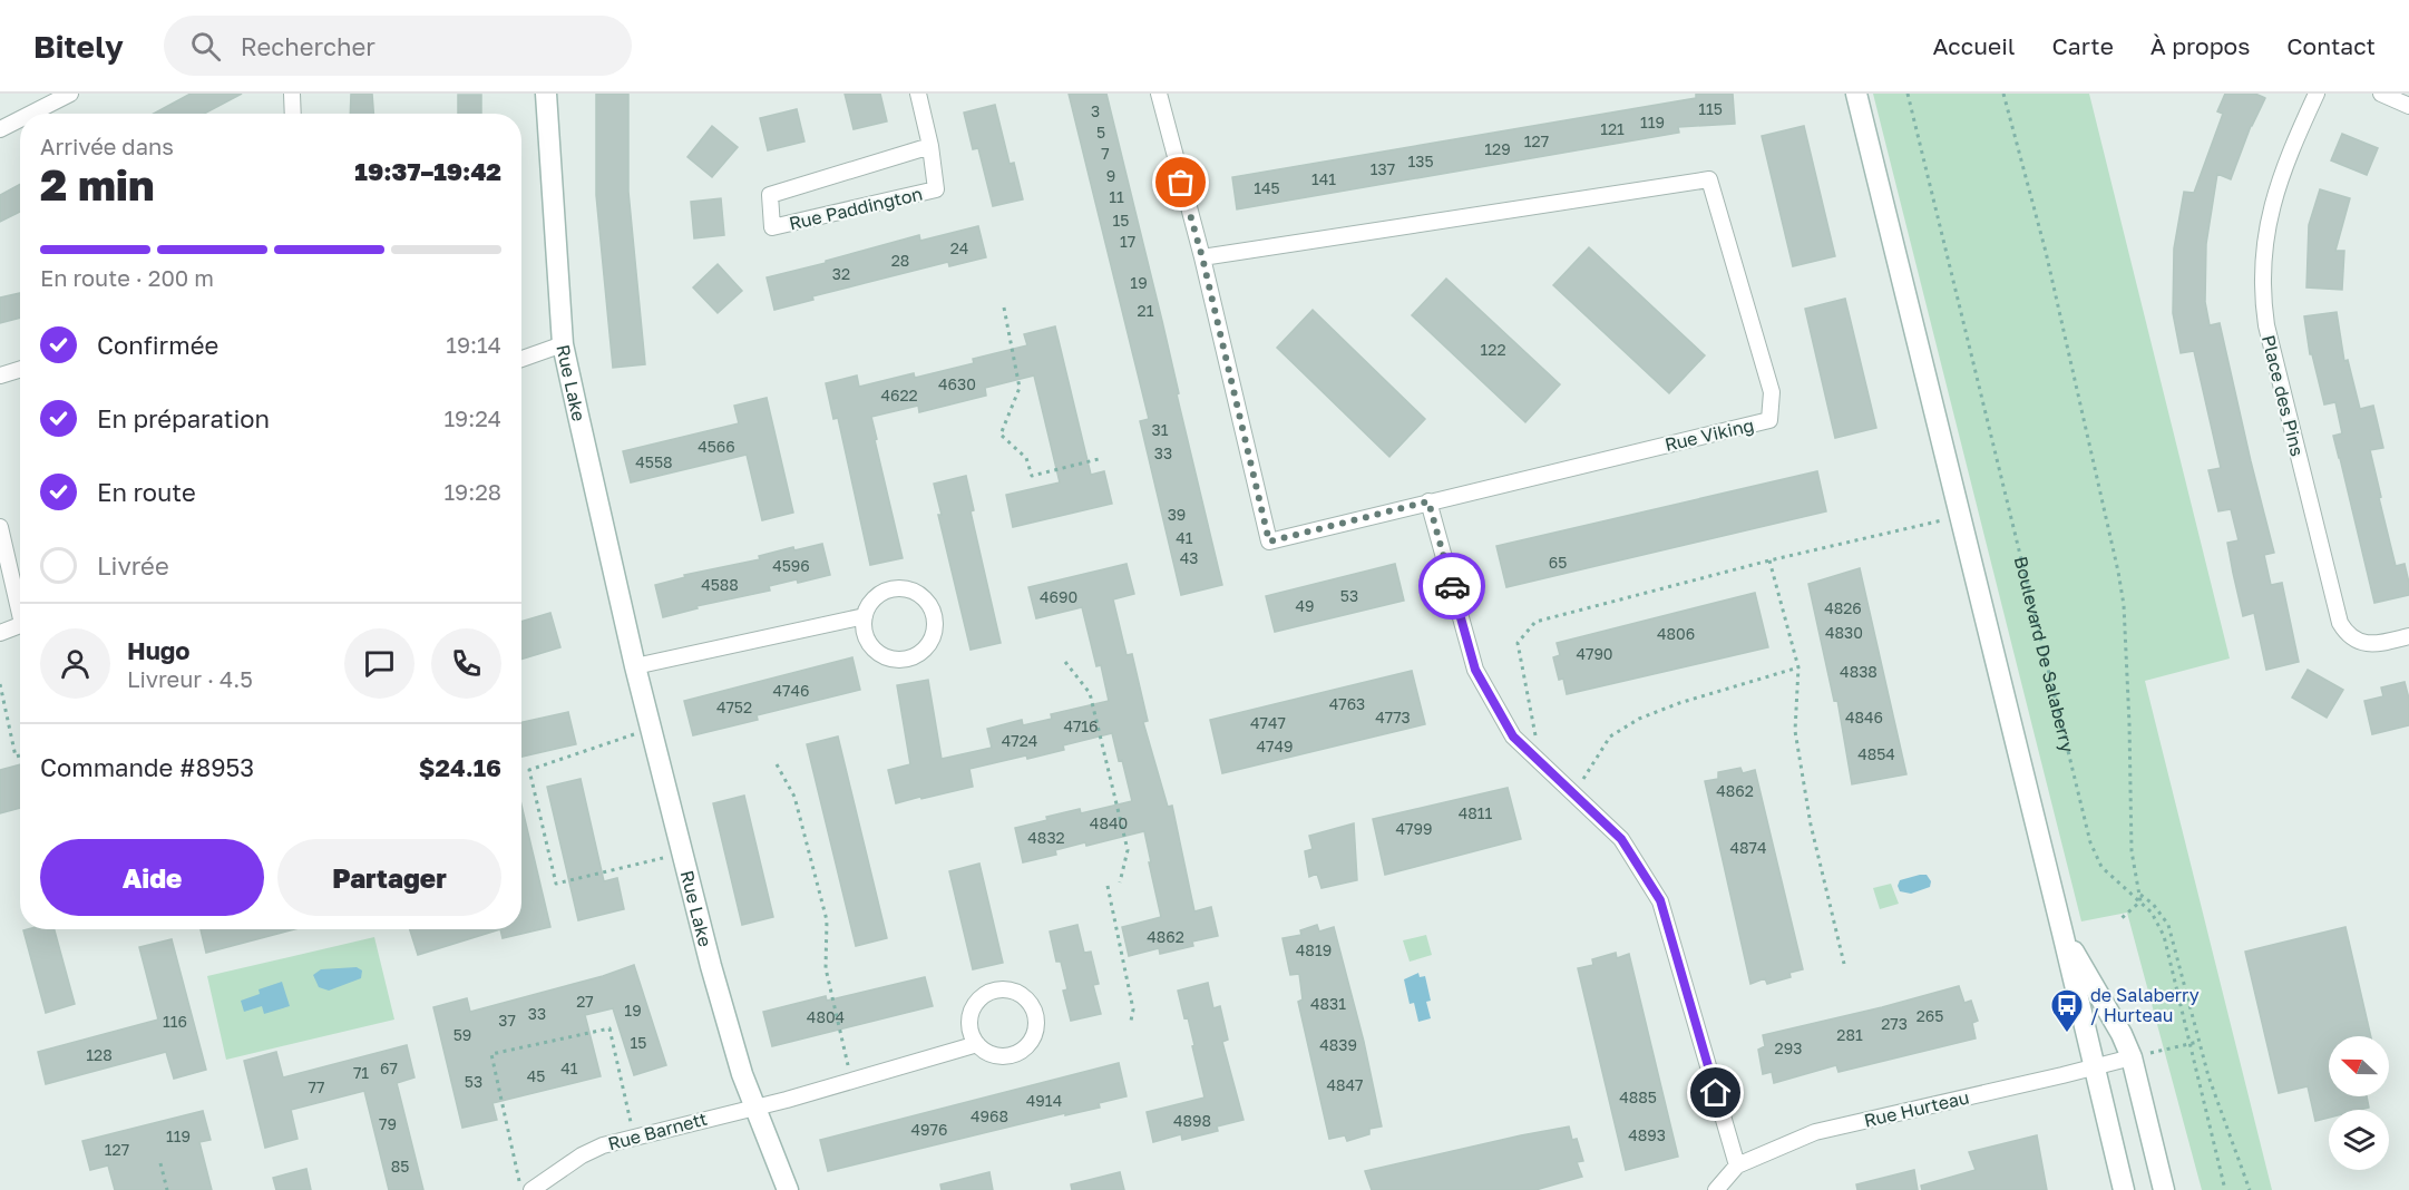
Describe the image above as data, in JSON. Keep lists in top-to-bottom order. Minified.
{"streets":{"street":["Rue Paddington","Rue Lake","Place des Pins","Rue Viking","Rue Hurteau","Rue Barnett"],"path":["Boulevard De Salaberry"]},"crossings":[["Rue Lake","Rue Barnett"]],"places":{"bus stop":["de Salaberry / Hurteau"]},"house_numbers":["115","3","119","121","5","127","129","7","135","137","9","141","145","11","15","17","24","28","32","19","21","122","4630","4622","31","4566","33","4558","39","41","43","65","4596","4588","53","4690","49","4826","4830","4806","4790","4838","4746","4763","4752","4773","4846","4747","4716","4724","4749","4854","4862","4811","4840","4799","4832","4874","4862","4819","27","4831","19","33","265","4804","37","116","273","59","281","15","4839","293","128","67","41","71","45","53","4847","77","4885","4914","4968","4898","79","4976","4893","119","127","85"],"north":"left","page":{"header":"Bitely","search":"Rechercher","nav":["Accueil","Carte","À propos","Contact"],"heading":["2 min","Arrivée dans","19:37–19:42"],"panel":["Hugo","Livreur · 4.5","Commande #8953","$24.16"],"bar":"En route · 200 m","list":[["Confirmée","19:14"],["En préparation","19:24"],["En route","19:28"],"Livrée"],"buttons":["Aide","Partager"]}}
